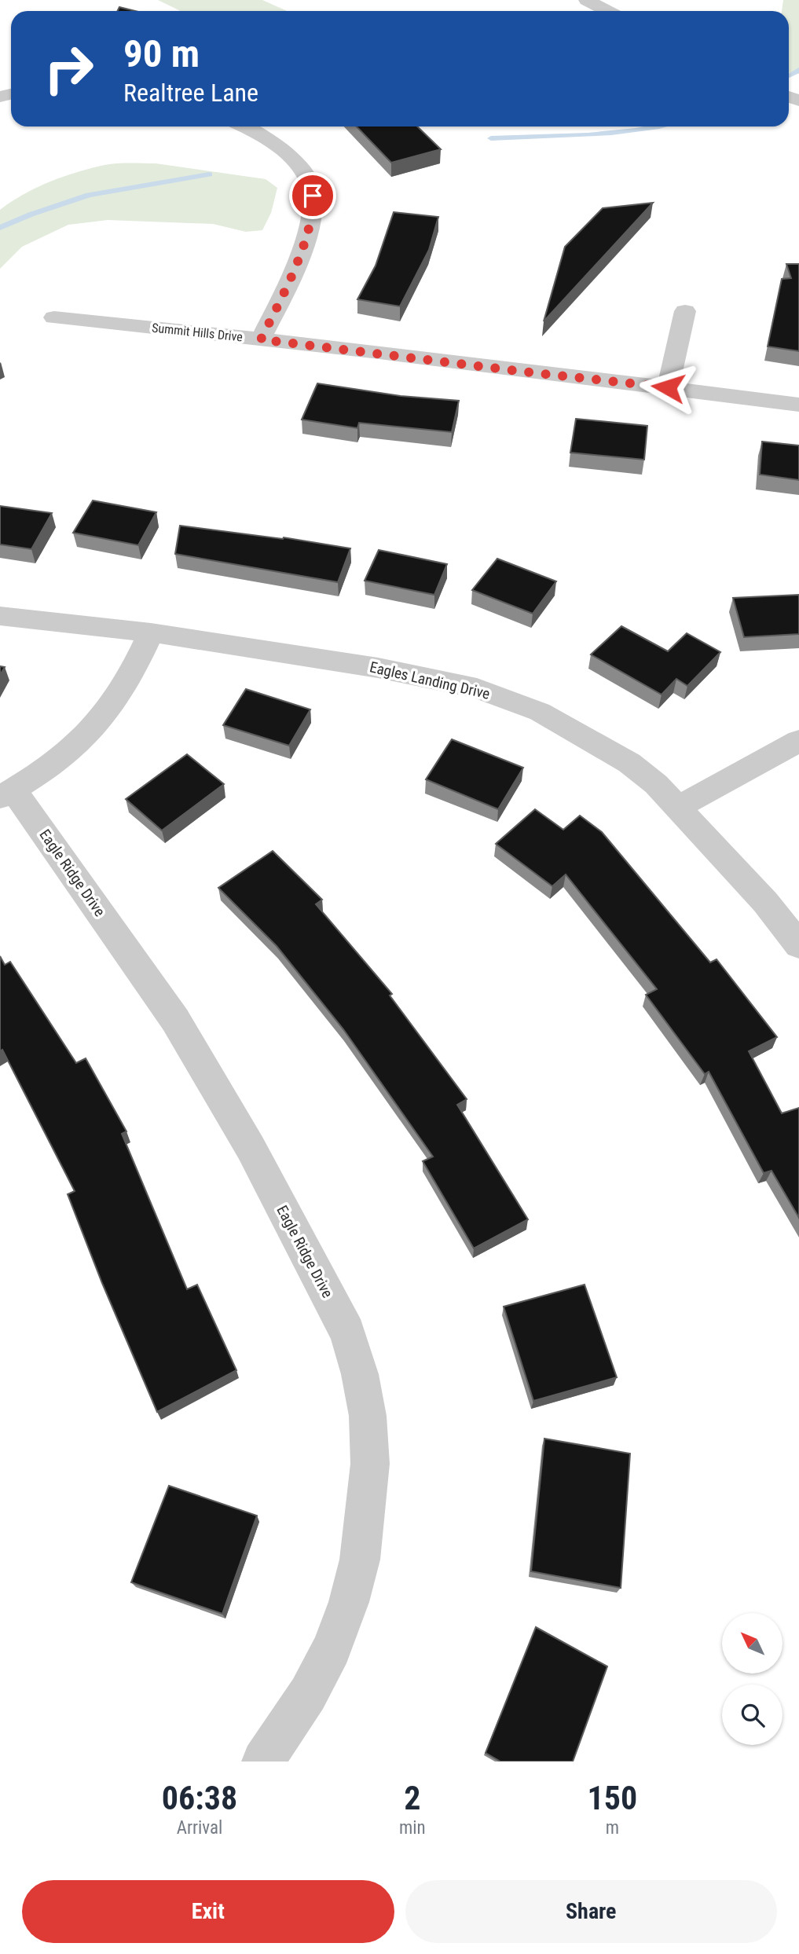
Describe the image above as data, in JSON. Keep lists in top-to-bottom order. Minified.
{"streets":{"street":["Summit Hills Drive","Eagles Landing Drive","Eagle Ridge Drive"]},"north":"top left","page":{"turn":["90 m","Realtree Lane"],"eta":["06:38","Arrival","2","min","150","m"],"buttons":["Exit","Share"]}}
